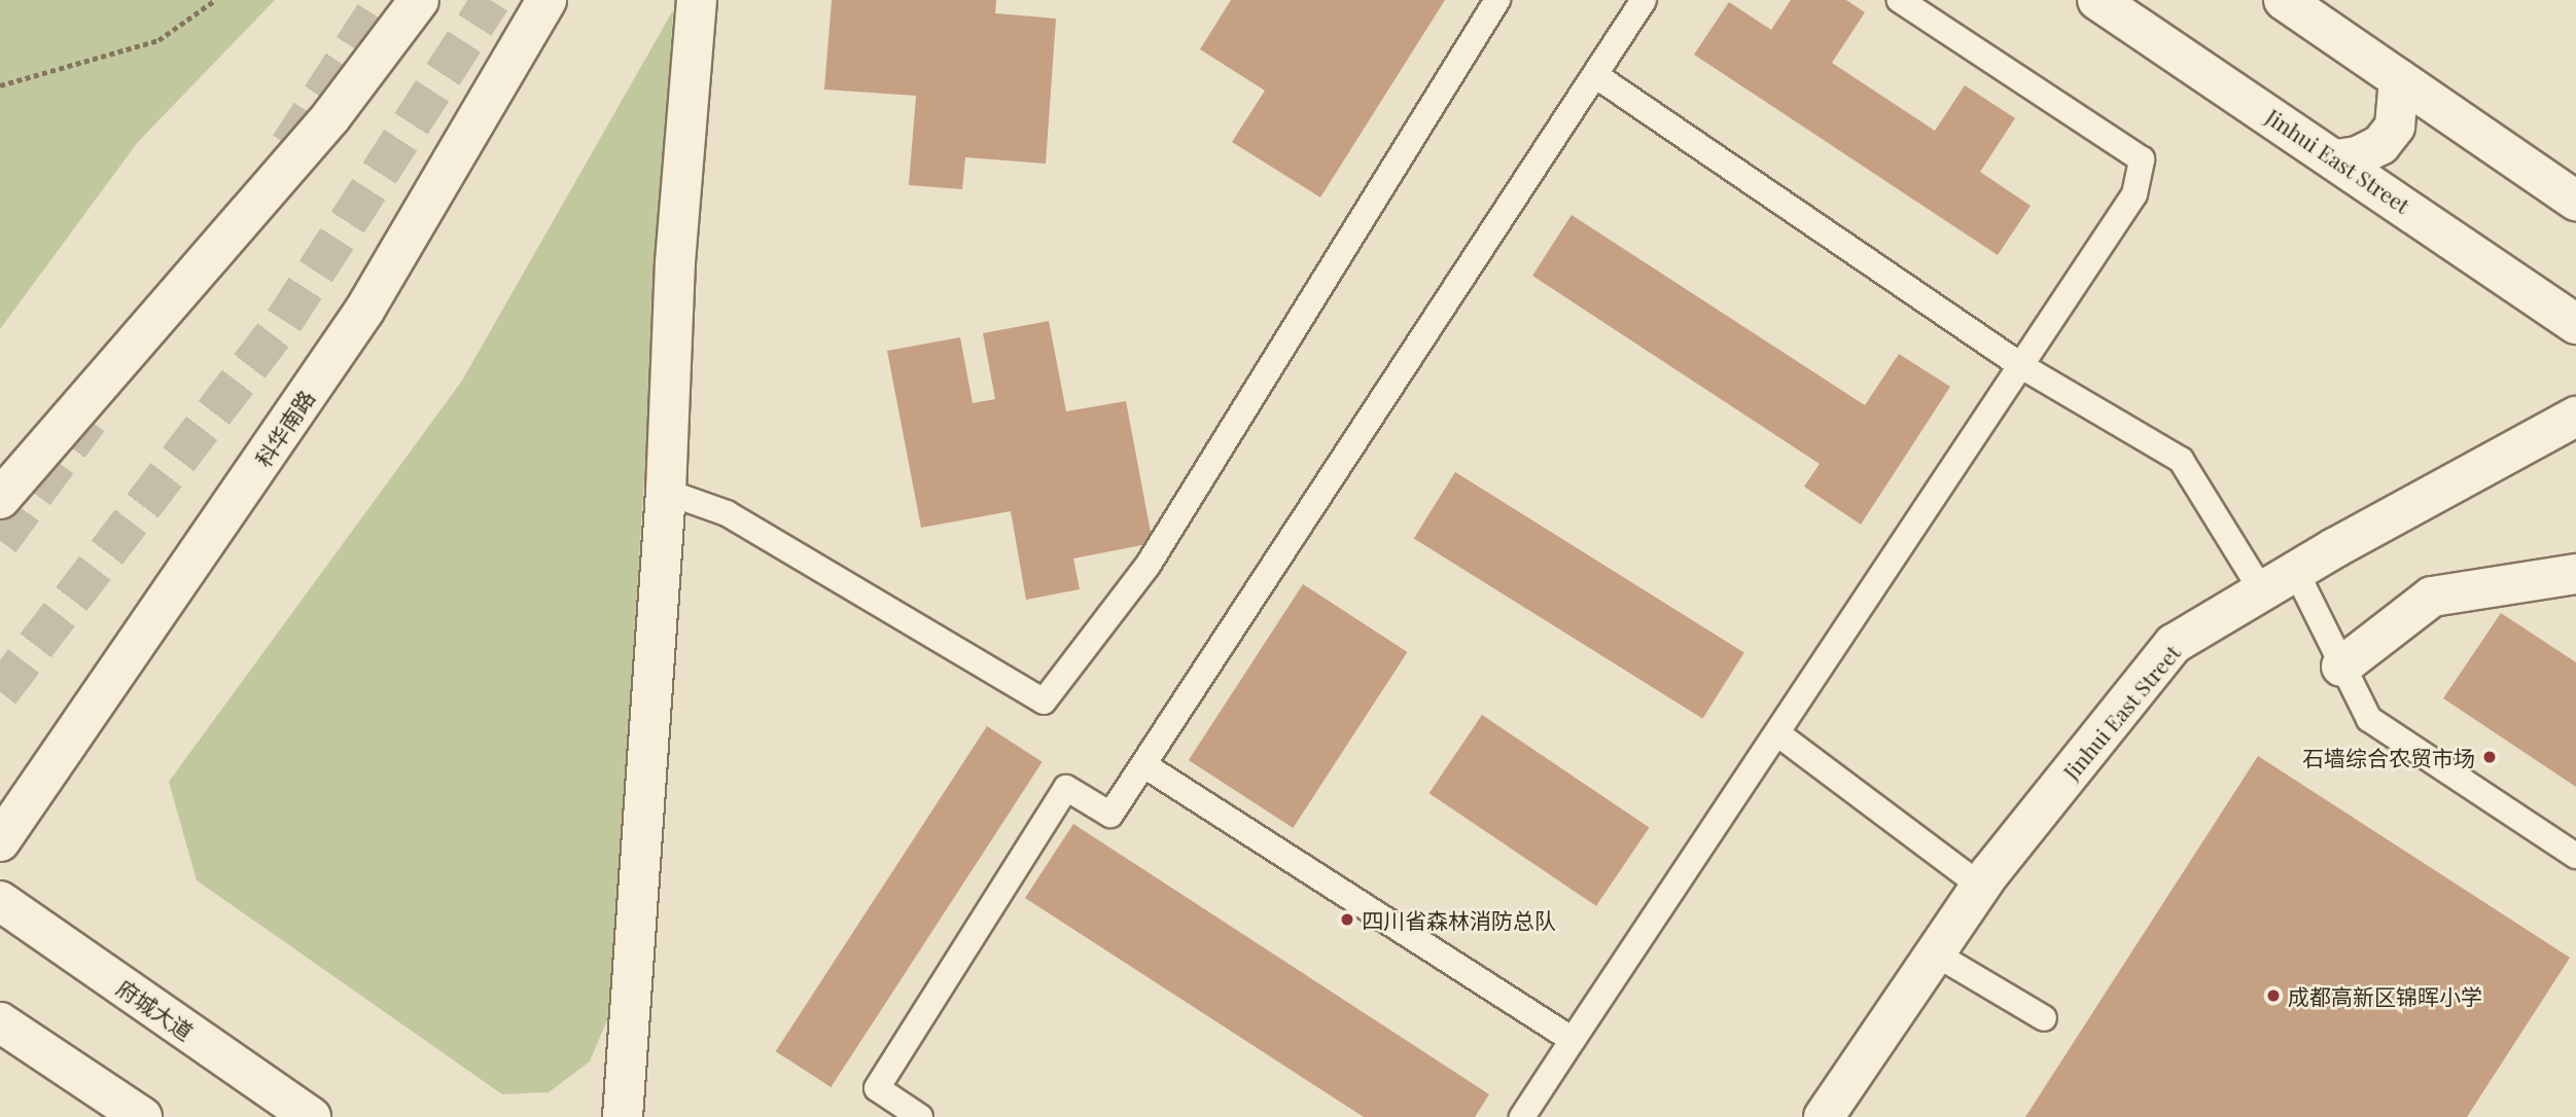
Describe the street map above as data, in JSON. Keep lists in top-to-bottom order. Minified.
{"streets":{"street":["Jinhui East Street","科华南路","府城大道"]},"places":["石墙综合农贸市场","四川省森林消防总队","成都高新区锦晖小学"]}
